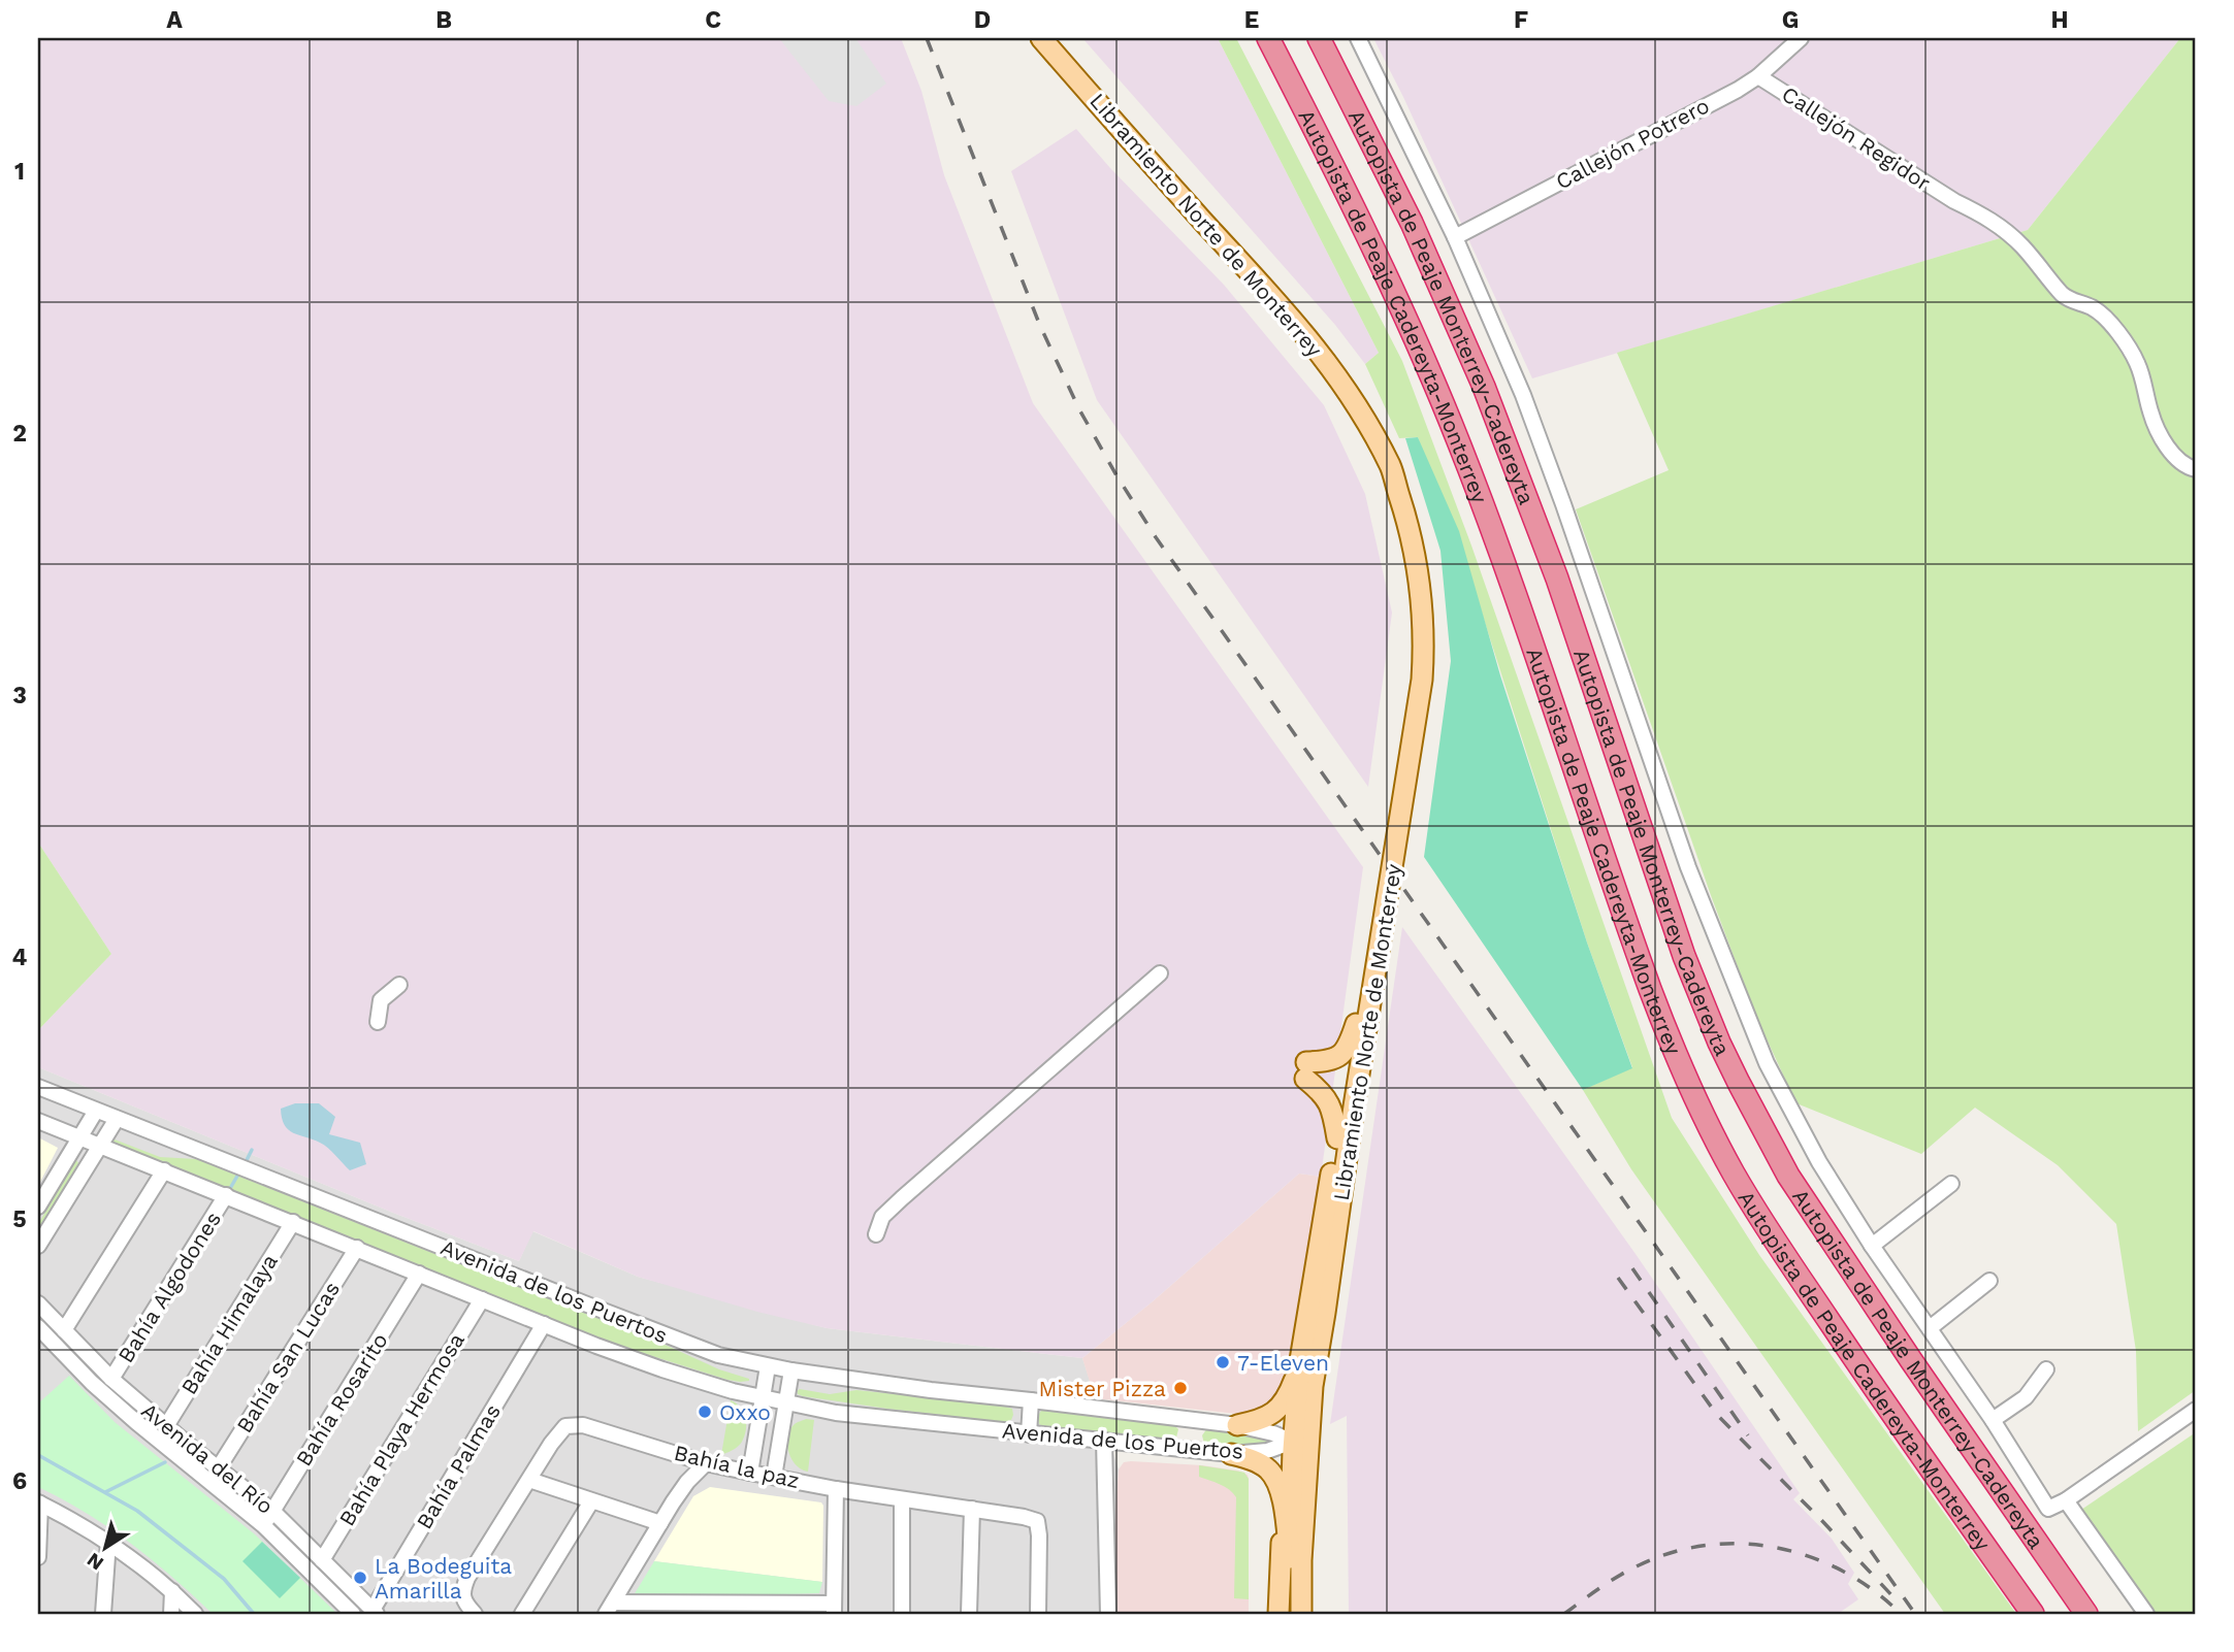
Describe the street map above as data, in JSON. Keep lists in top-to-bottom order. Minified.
{"streets":{"highway":["Autopista de Peaje Cadereyta-Monterrey","Autopista de Peaje Monterrey-Cadereyta"],"main road":["Libramiento Norte de Monterrey"],"street":["Callejón Regidor","Callejón Potrero","Bahía Algodones","Avenida de los Puertos","Bahía Himalaya","Bahía San Lucas","Bahía Rosarito","Bahía Playa Hermosa","Avenida del Río","Bahía Palmas","Bahía la paz"]},"crossings":[["Callejón Regidor","Callejón Potrero"],["Libramiento Norte de Monterrey","Avenida de los Puertos"],["Bahía Algodones","Avenida de los Puertos"],["Bahía Algodones","Avenida del Río"],["Avenida de los Puertos","Bahía Himalaya"],["Avenida de los Puertos","Bahía San Lucas"],["Avenida de los Puertos","Bahía Rosarito"],["Avenida de los Puertos","Bahía Playa Hermosa"],["Avenida de los Puertos","Bahía Palmas"],["Bahía Himalaya","Avenida del Río"],["Bahía San Lucas","Avenida del Río"],["Bahía Rosarito","Avenida del Río"],["Bahía Playa Hermosa","Avenida del Río"],["Avenida del Río","Bahía Palmas"]],"places":["7-Eleven","Mister Pizza","Oxxo","La Bodeguita Amarilla"],"north":"bottom left","grid":{"columns":["A","B","C","D","E","F","G","H"],"rows":["1","2","3","4","5","6"]}}
